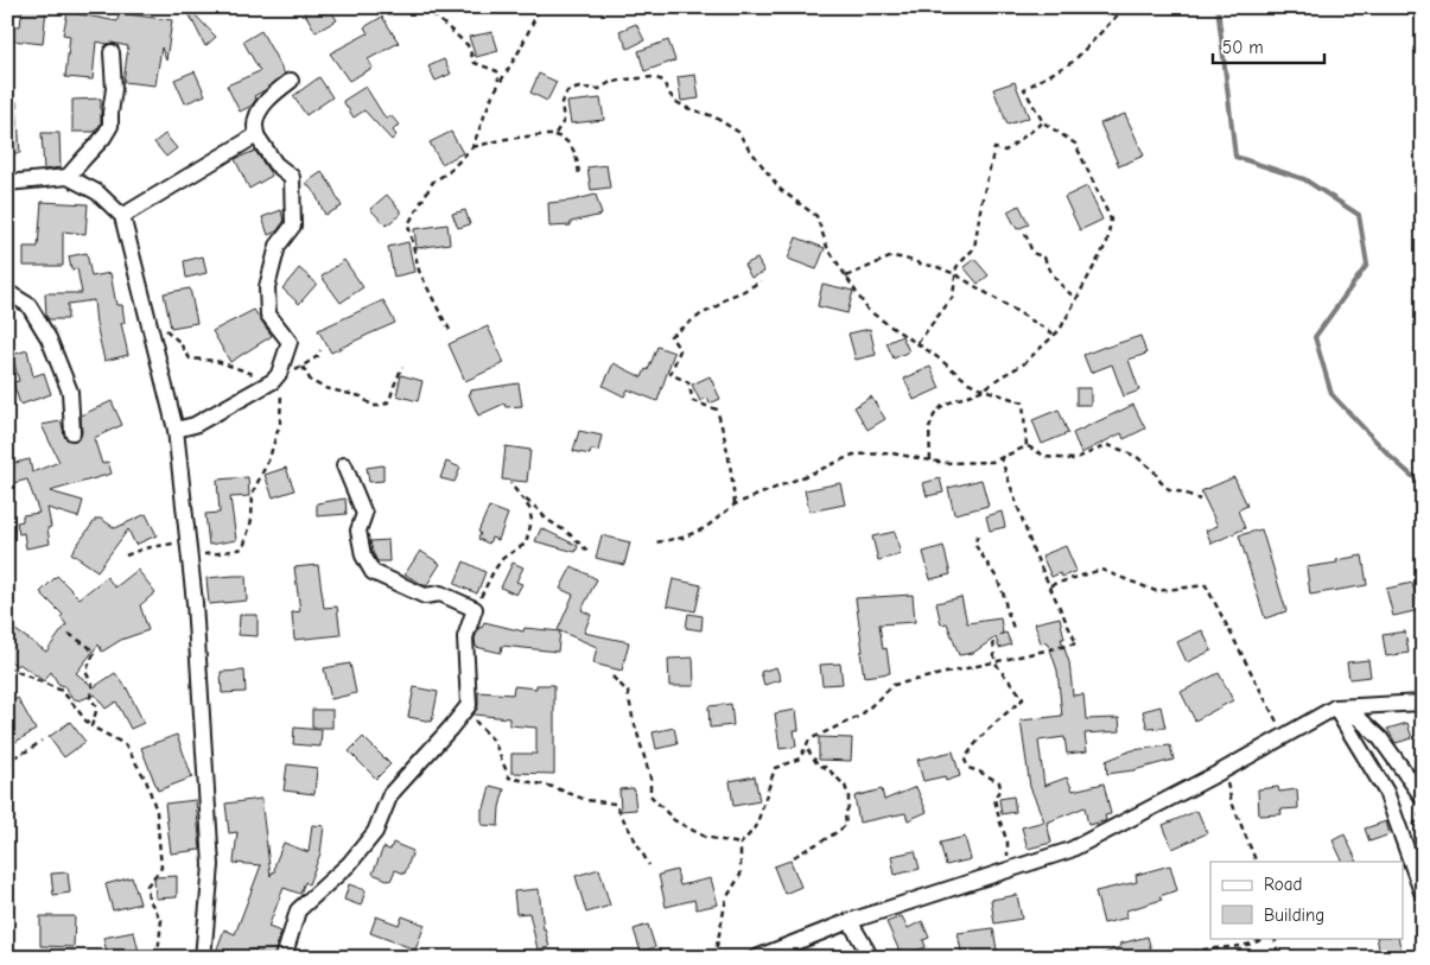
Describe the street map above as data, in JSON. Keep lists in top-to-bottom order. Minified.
{"legend":["Road","Building"],"scale_bar":"50 m"}
